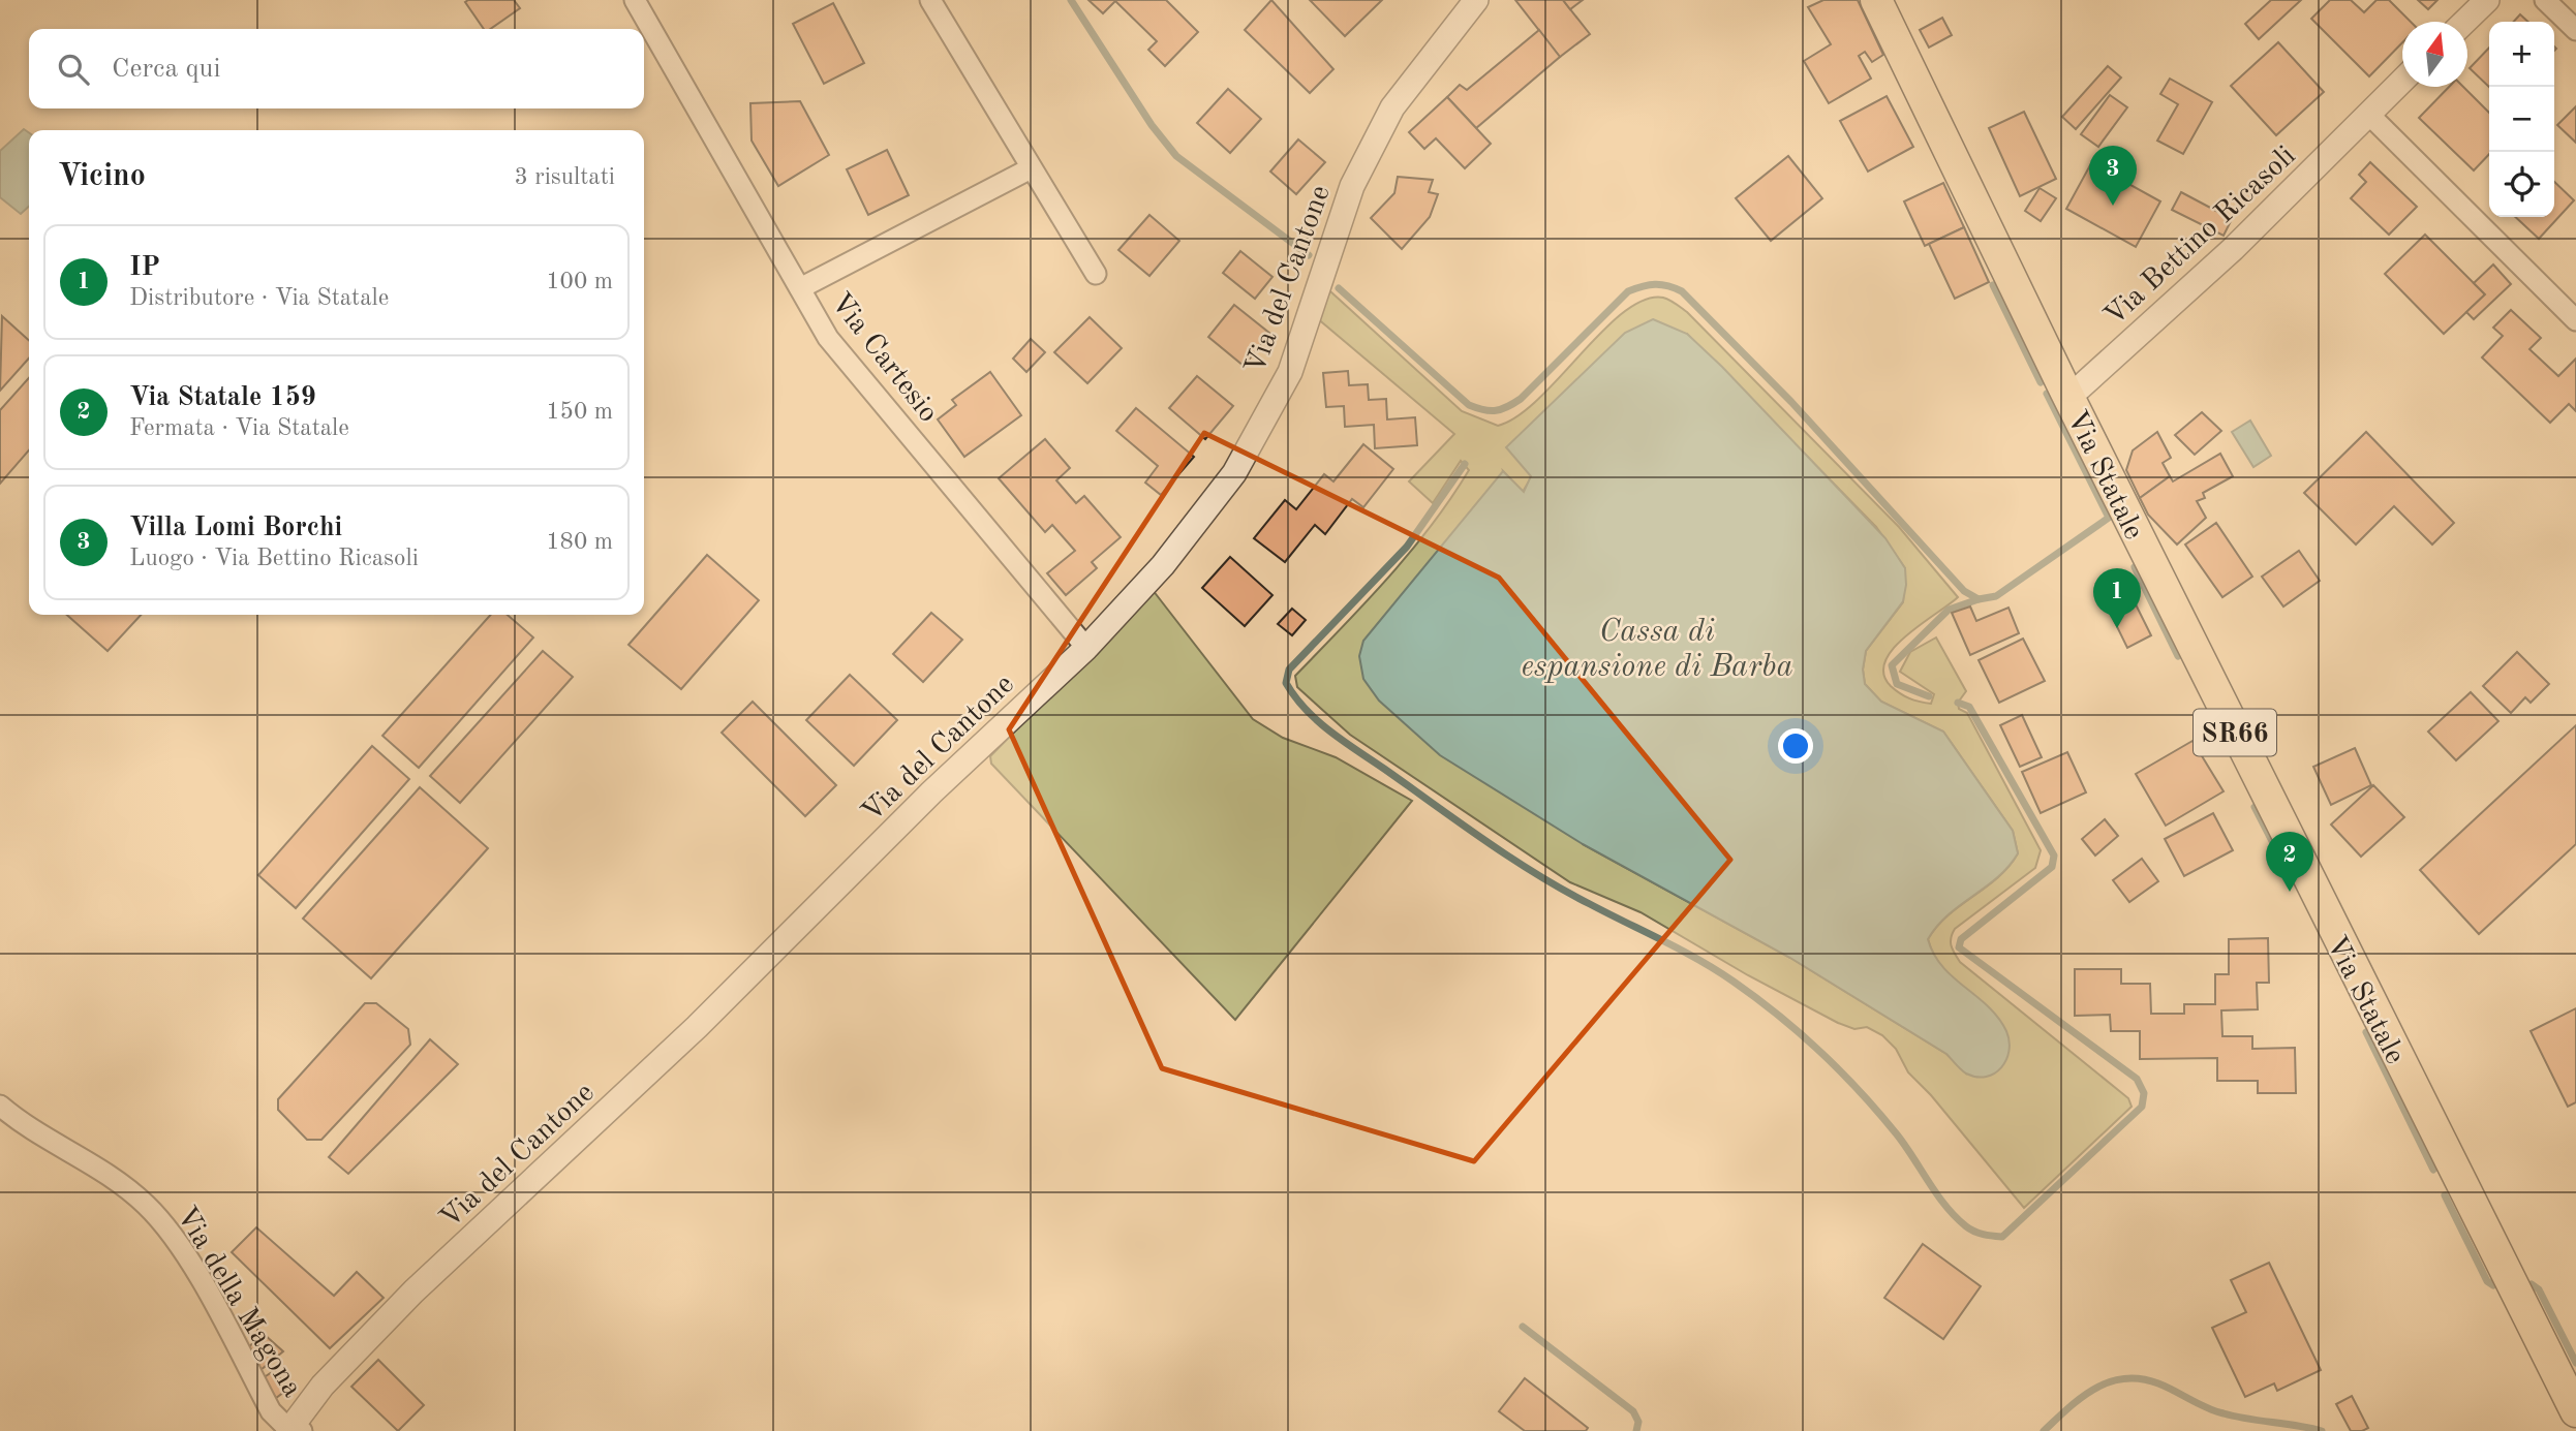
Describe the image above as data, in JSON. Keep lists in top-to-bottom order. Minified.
{"streets":{"main road":["Via Statale","SR66"],"street":["Via Bettino Ricasoli","Via del Cantone","Via Cartesio","Via della Magona"]},"crossings":[["Via Bettino Ricasoli","Via Statale"],["Via del Cantone","Via Cartesio"],["Via del Cantone","Via della Magona"]],"water":["Cassa di espansione di Barba"],"north":"top","page":{"map_buttons":["+","−"],"search":"Cerca qui","heading":["Vicino","3 risultati"],"pins":["3","1","2"],"list":[{"mark":"1","name":"IP","note":"Distributore · Via Statale","value":"100 m"},{"mark":"2","name":"Via Statale 159","note":"Fermata · Via Statale","value":"150 m"},{"mark":"3","name":"Villa Lomi Borchi","note":"Luogo · Via Bettino Ricasoli","value":"180 m"}]}}
